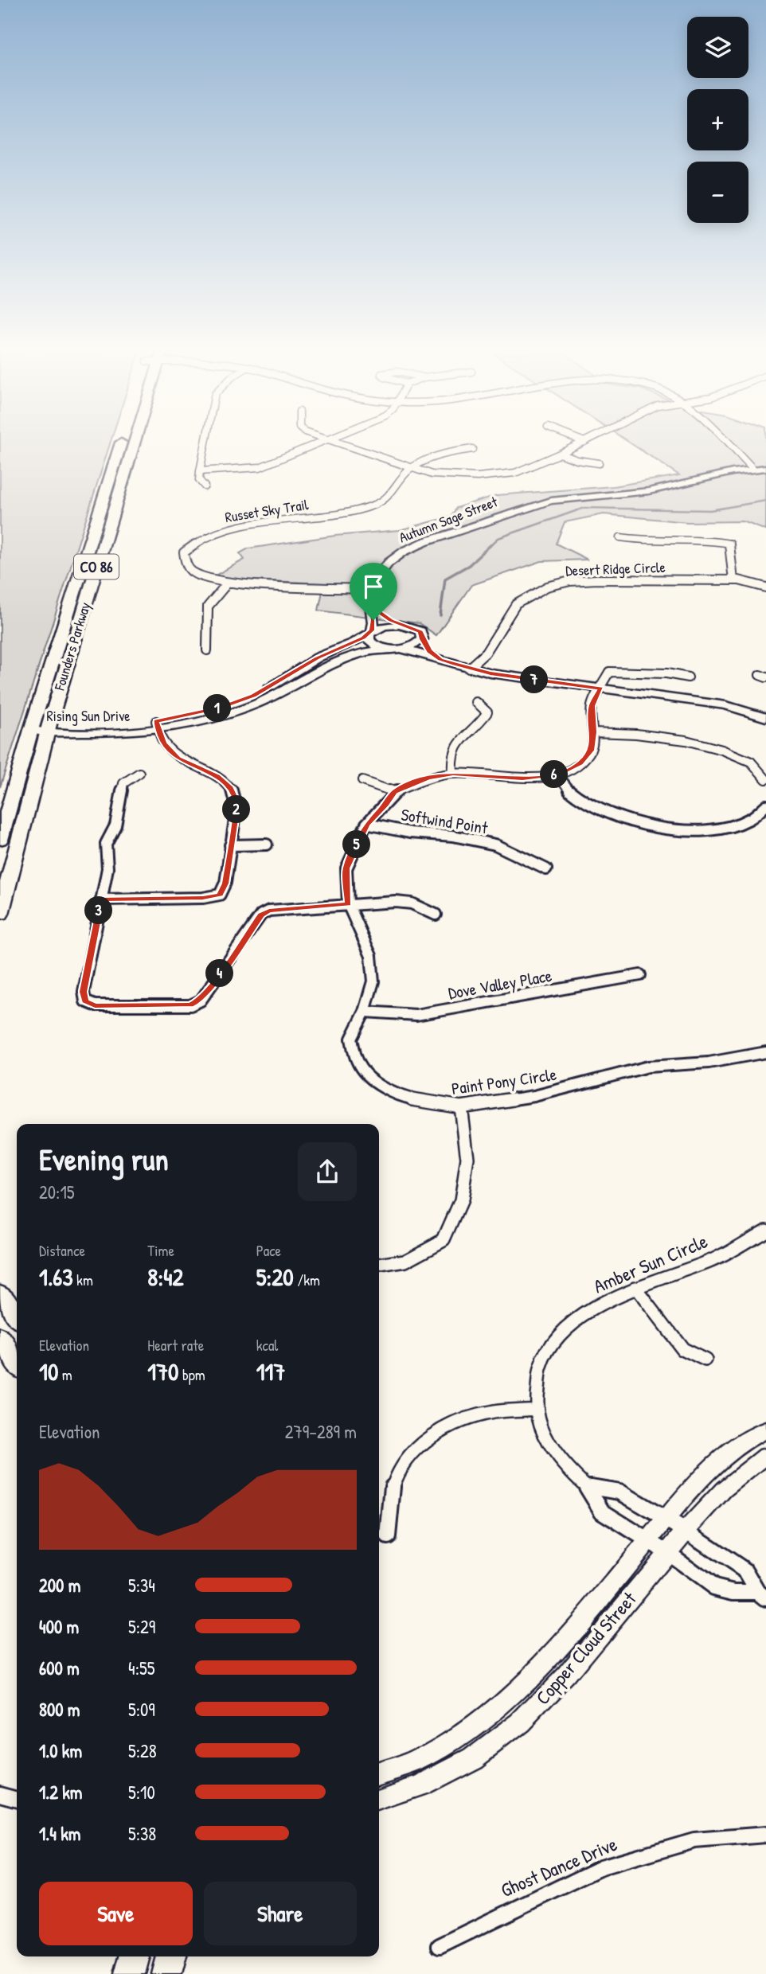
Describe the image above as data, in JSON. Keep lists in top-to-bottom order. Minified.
{"streets":{"highway":["CO 86","Founders Parkway"],"street":["Russet Sky Trail","Autumn Sage Street","Desert Ridge Circle","Rising Sun Drive","Softwind Point","Dove Valley Place","Paint Pony Circle","Amber Sun Circle","Copper Cloud Street","Ghost Dance Drive"]},"crossings":[["Russet Sky Trail","Autumn Sage Street"],["Founders Parkway","Rising Sun Drive"],["Softwind Point","Paint Pony Circle"],["Dove Valley Place","Paint Pony Circle"],["Amber Sun Circle","Copper Cloud Street"]],"page":{"map_buttons":["+","−"],"pins":["7","1","6","2","5","3","4"],"heading":["Evening run","20:15"],"stats":[["Distance","1.63 km"],["Time","8:42"],["Pace","5:20 /km"],["Elevation","10 m"],["Heart rate","170 bpm"],["kcal","117"]],"chart":["Elevation","279–289 m"],"list":[{"name":"200 m","note":"5:34"},{"name":"400 m","note":"5:29"},{"name":"600 m","note":"4:55"},{"name":"800 m","note":"5:09"},{"name":"1.0 km","note":"5:28"},{"name":"1.2 km","note":"5:10"},{"name":"1.4 km","note":"5:38"}],"buttons":["Save","Share"]}}
